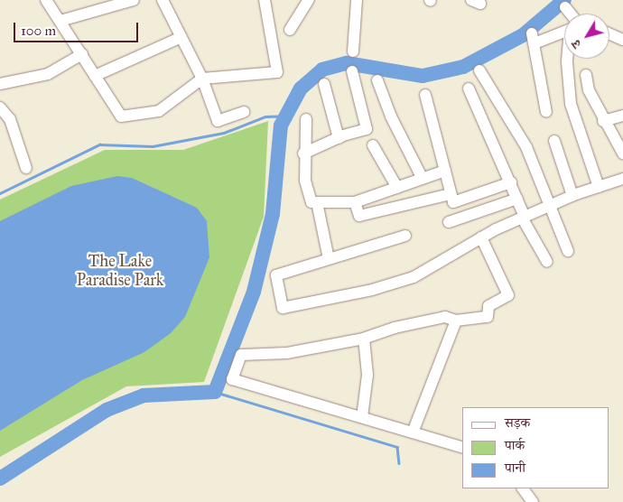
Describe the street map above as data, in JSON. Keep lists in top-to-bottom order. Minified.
{"parks":["The Lake Paradise Park"],"legend":["सड़क","पार्क","पानी"],"scale_bar":"100 m","north":"bottom left"}
